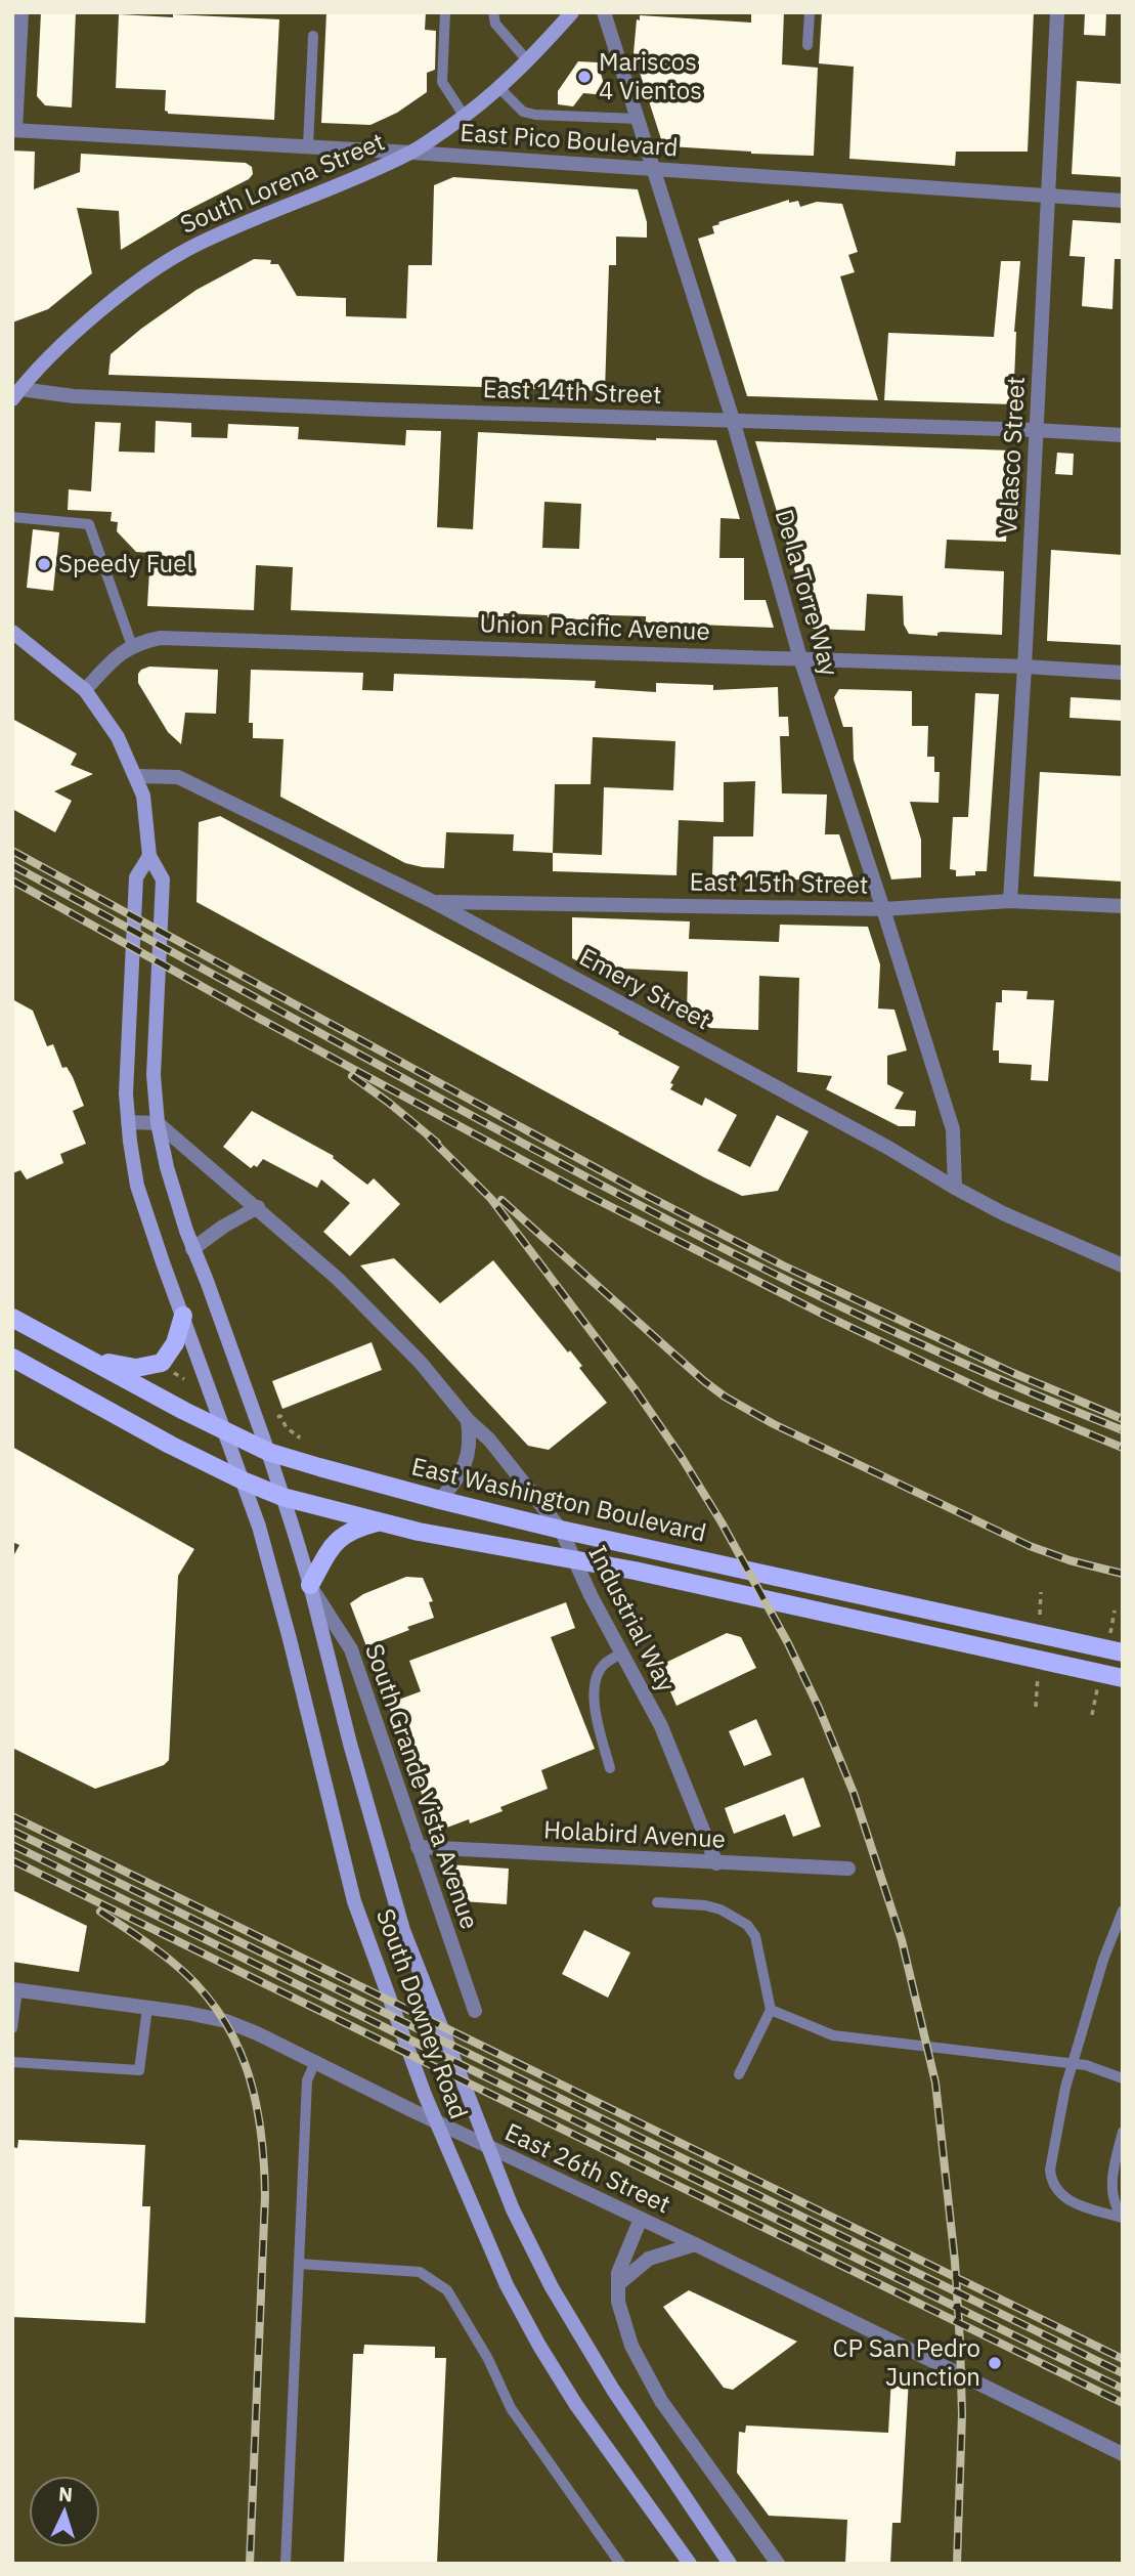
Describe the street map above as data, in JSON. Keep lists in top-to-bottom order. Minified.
{"streets":{"main road":["South Lorena Street","East Washington Boulevard","South Downey Road"],"street":["East Pico Boulevard","East 14th Street","Velasco Street","De la Torre Way","Union Pacific Avenue","East 15th Street","Emery Street","Industrial Way","South Grande Vista Avenue","Holabird Avenue","East 26th Street"]},"crossings":[["East Pico Boulevard","South Lorena Street"],["East Pico Boulevard","Velasco Street"],["East Pico Boulevard","De la Torre Way"],["South Lorena Street","East 14th Street"],["East 14th Street","Velasco Street"],["East 14th Street","De la Torre Way"],["Velasco Street","Union Pacific Avenue"],["Velasco Street","East 15th Street"],["De la Torre Way","Union Pacific Avenue"],["De la Torre Way","East 15th Street"],["De la Torre Way","Emery Street"],["East 15th Street","Emery Street"],["East Washington Boulevard","Industrial Way"],["East Washington Boulevard","South Downey Road"],["Industrial Way","Holabird Avenue"],["South Grande Vista Avenue","Holabird Avenue"],["South Grande Vista Avenue","South Downey Road"]],"places":["Mariscos 4 Vientos","Speedy Fuel","CP San Pedro Junction"],"north":"top"}
